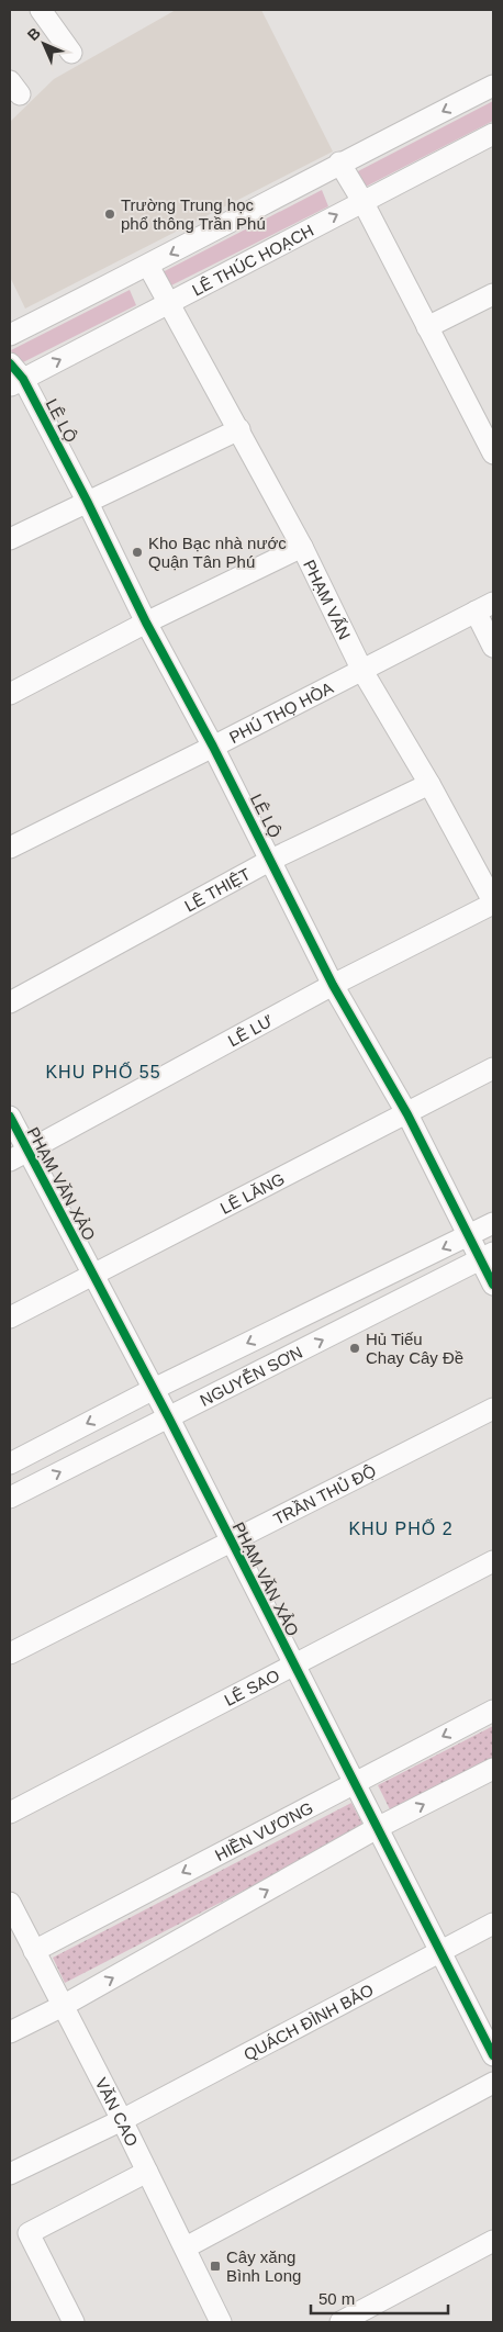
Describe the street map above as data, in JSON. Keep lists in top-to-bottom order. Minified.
{"streets":{"street":["LÊ THÚC HOẠCH","LÊ LỘ","PHẠM VẤN","PHÚ THỌ HÒA","LÊ THIỆT","LÊ LƯ","PHẠM VĂN XẢO","LÊ LĂNG","NGUYỄN SƠN","TRẦN THỦ ĐỘ","LÊ SAO","HIỀN VƯƠNG","QUÁCH ĐÌNH BẢO","VĂN CAO"]},"crossings":[["LÊ THÚC HOẠCH","LÊ LỘ"],["LÊ THÚC HOẠCH","PHẠM VẤN"],["LÊ LỘ","PHÚ THỌ HÒA"],["LÊ LỘ","LÊ THIỆT"],["LÊ LỘ","LÊ LƯ"],["LÊ LỘ","LÊ LĂNG"],["LÊ LỘ","NGUYỄN SƠN"],["PHẠM VẤN","PHÚ THỌ HÒA"],["PHẠM VẤN","LÊ THIỆT"],["PHẠM VẤN","LÊ LƯ"],["LÊ LƯ","PHẠM VĂN XẢO"],["PHẠM VĂN XẢO","LÊ LĂNG"],["PHẠM VĂN XẢO","NGUYỄN SƠN"],["PHẠM VĂN XẢO","TRẦN THỦ ĐỘ"],["PHẠM VĂN XẢO","LÊ SAO"],["PHẠM VĂN XẢO","HIỀN VƯƠNG"],["PHẠM VĂN XẢO","QUÁCH ĐÌNH BẢO"],["HIỀN VƯƠNG","VĂN CAO"],["QUÁCH ĐÌNH BẢO","VĂN CAO"]],"districts":["KHU PHỐ 55","KHU PHỐ 2"],"places":{"other":["Trường Trung học phổ thông Trần Phú","Kho Bạc nhà nước Quận Tân Phú","Hủ Tiếu Chay Cây Đề"],"transit":["Cây xăng Bình Long"]},"scale_bar":"50 m","north":"top left"}
